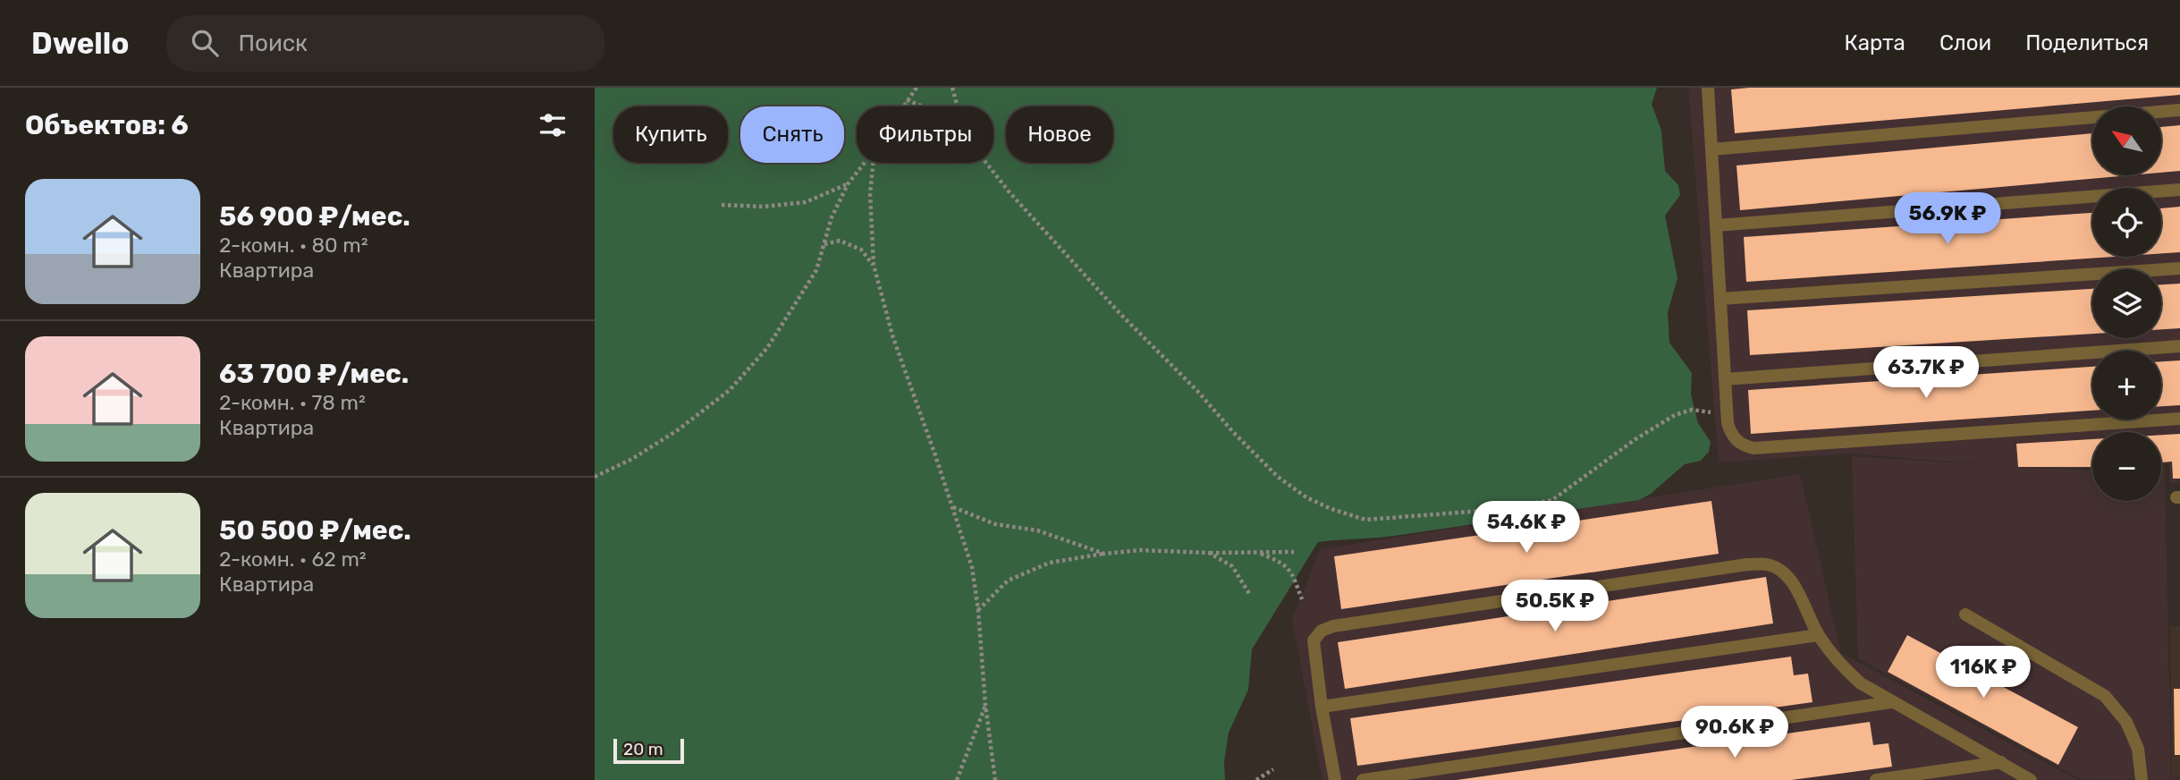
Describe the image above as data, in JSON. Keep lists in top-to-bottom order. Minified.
{"scale_bar":"20 m","north":"top left","page":{"header":"Dwello","search":"Поиск","nav":["Карта","Слои","Поделиться"],"heading":"Объектов: 6","map_buttons":["+","−"],"chip":["Купить","Снять","Фильтры","Новое"],"list":[{"name":"56 900 ₽/мес.","note":"2-комн. · 80 m² · Квартира"},{"name":"63 700 ₽/мес.","note":"2-комн. · 78 m² · Квартира"},{"name":"50 500 ₽/мес.","note":"2-комн. · 62 m² · Квартира"}],"price":["56.9K ₽","63.7K ₽","54.6K ₽","50.5K ₽","116K ₽","90.6K ₽"],"scale":"20 m"}}
